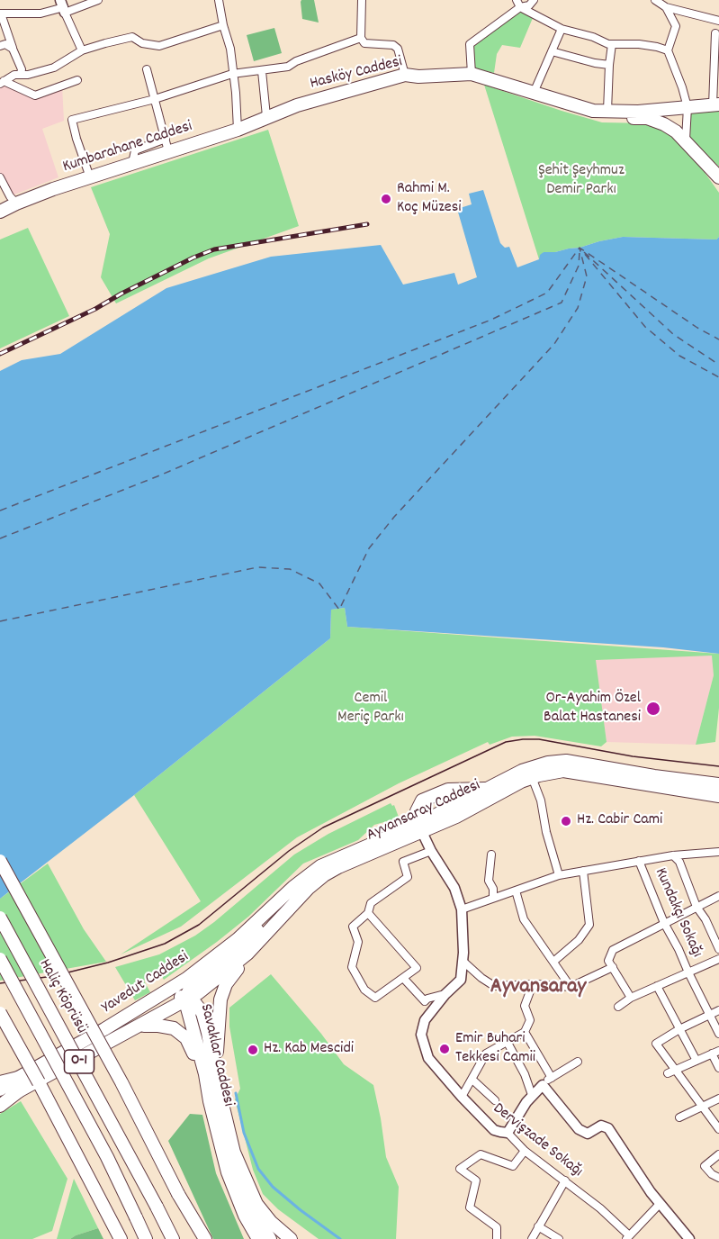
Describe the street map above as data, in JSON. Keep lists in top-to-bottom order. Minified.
{"streets":{"main road":["Hasköy Caddesi","Kumbarahane Caddesi","Ayvansaray Caddesi","Yavedut Caddesi","Haliç Köprüsü","Savaklar Caddesi","O-1"],"street":["Kundakçı Sokağı","Dervişzade Sokağı"]},"crossings":[["Hasköy Caddesi","Kumbarahane Caddesi"],["Ayvansaray Caddesi","Yavedut Caddesi"],["Ayvansaray Caddesi","Savaklar Caddesi"],["Yavedut Caddesi","Savaklar Caddesi"]],"districts":["Ayvansaray"],"parks":["Şehit Şeyhmuz Demir Parkı","Cemil Meriç Parkı"],"places":["Rahmi M. Koç Müzesi","Or-Ayahim Özel Balat Hastanesi","Hz. Cabir Cami","Emir Buhari Tekkesi Camii","Hz. Kab Mescidi"]}
